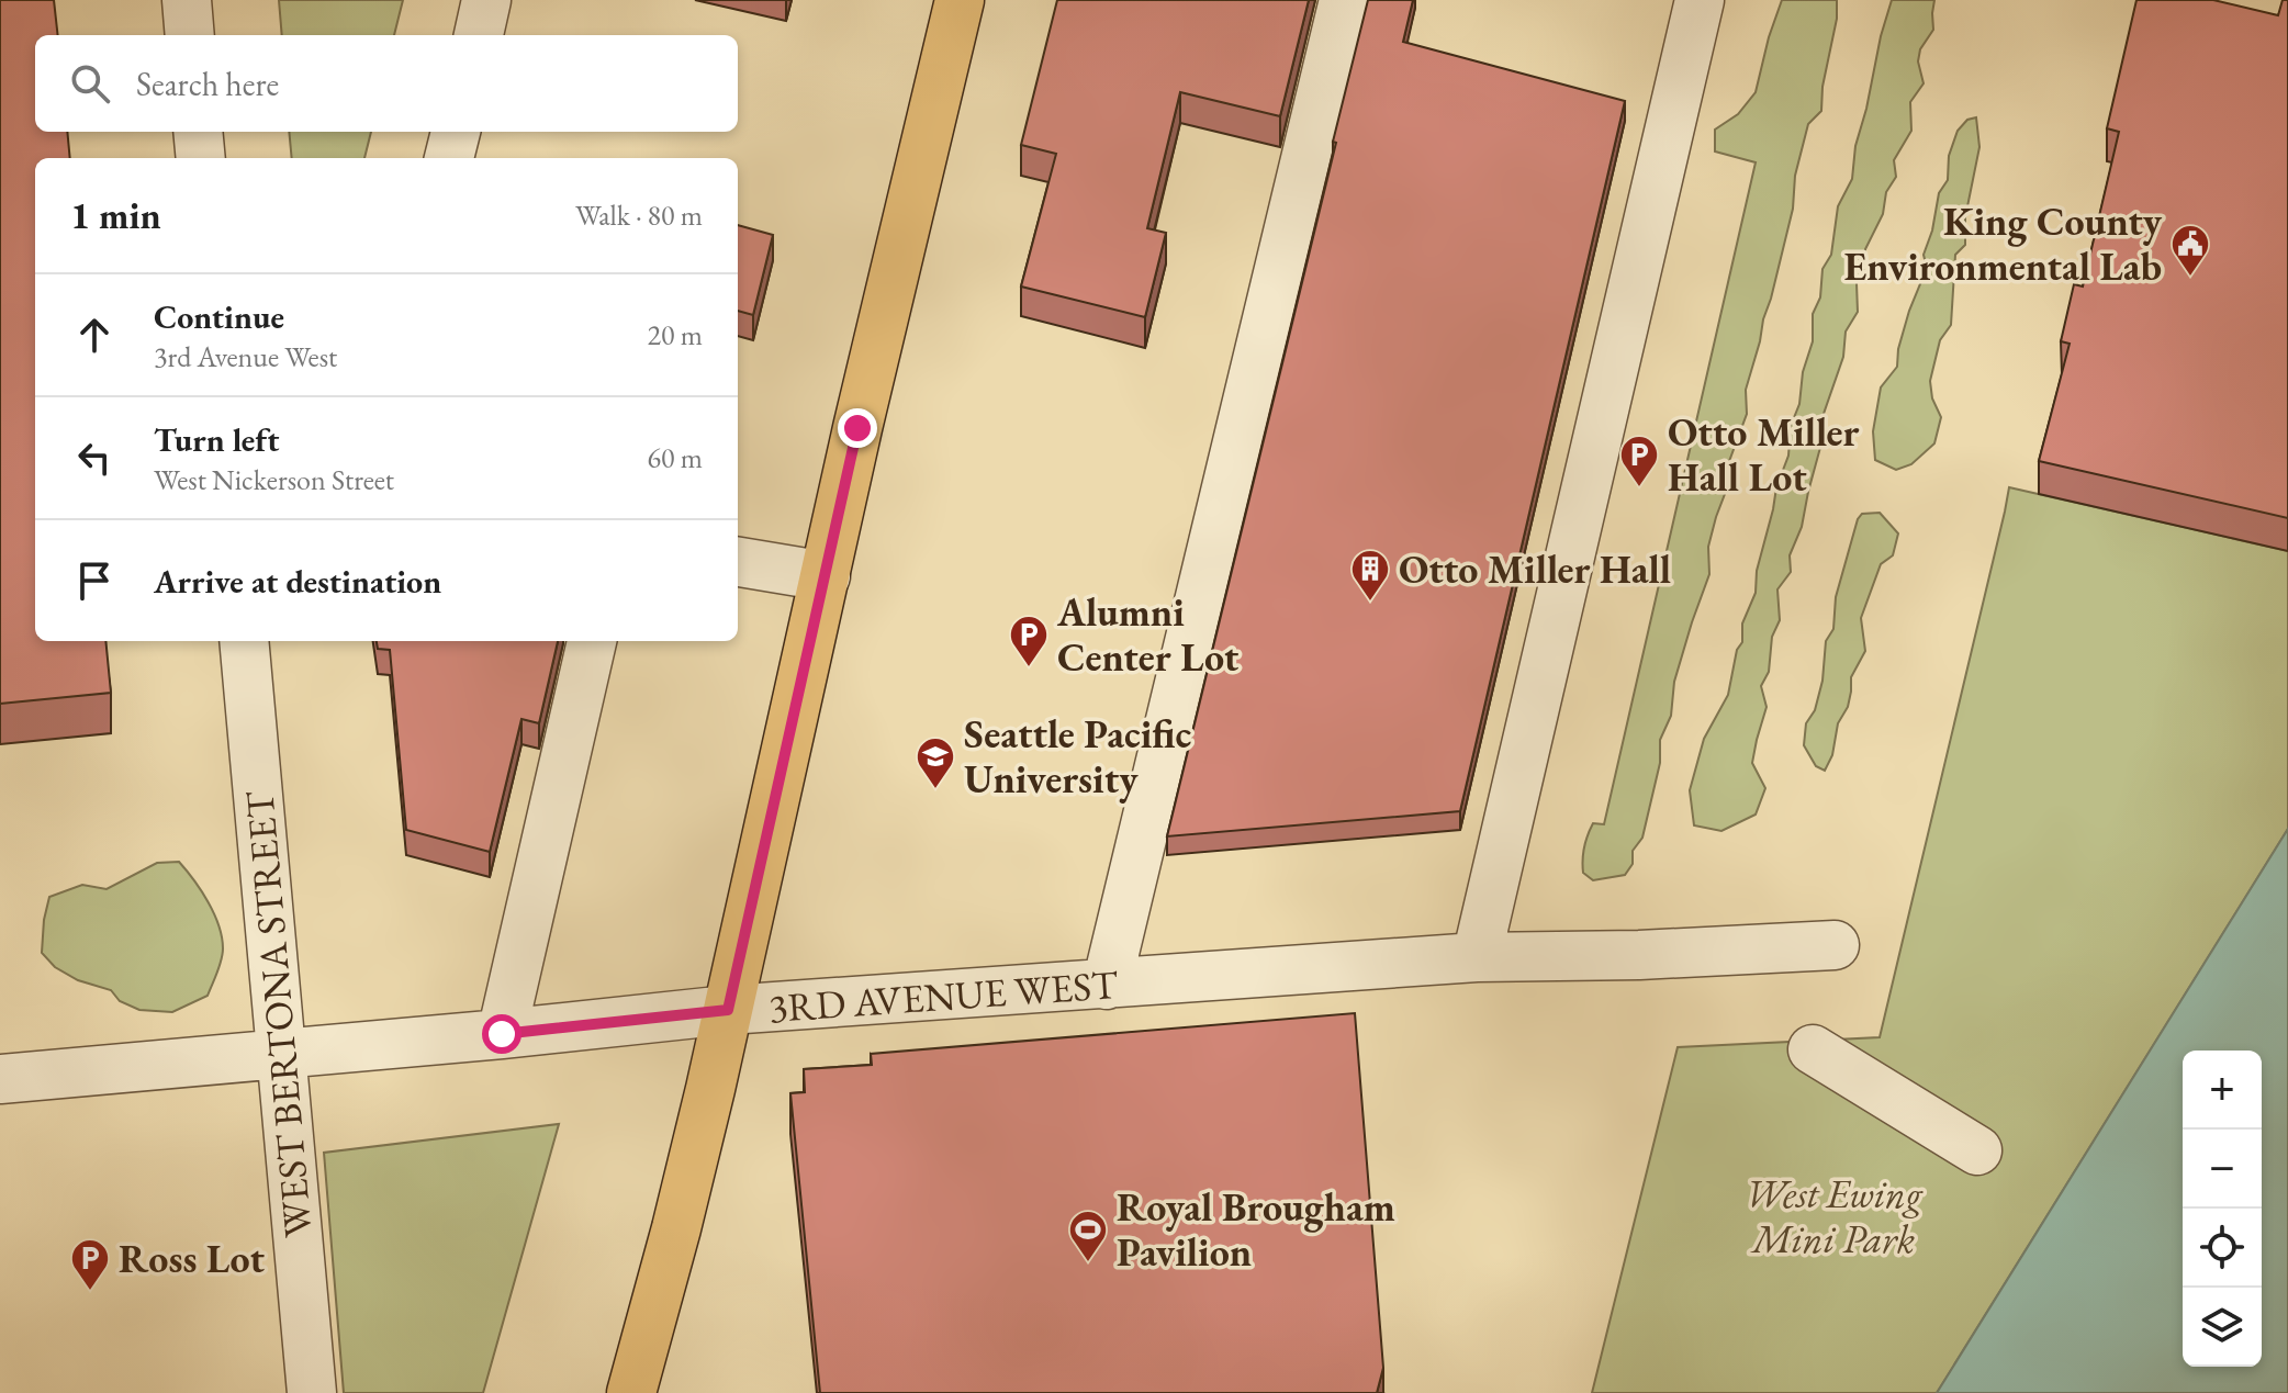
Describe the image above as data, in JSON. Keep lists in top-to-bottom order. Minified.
{"streets":{"street":["3RD AVENUE WEST","WEST BERTONA STREET"]},"crossings":[["3RD AVENUE WEST","WEST BERTONA STREET"]],"parks":["West Ewing Mini Park"],"places":{"public building":["King County Environmental Lab"],"parking":["Otto Miller Hall Lot","Alumni Center Lot","Ross Lot"],"building":["Otto Miller Hall"],"school or university":["Seattle Pacific University"],"sports":["Royal Brougham Pavilion"]},"page":{"search":"Search here","heading":["1 min","Walk · 80 m"],"list":[["Continue","3rd Avenue West","20 m"],["Turn left","West Nickerson Street","60 m"],"Arrive at destination"],"map_buttons":["+","−"]}}
